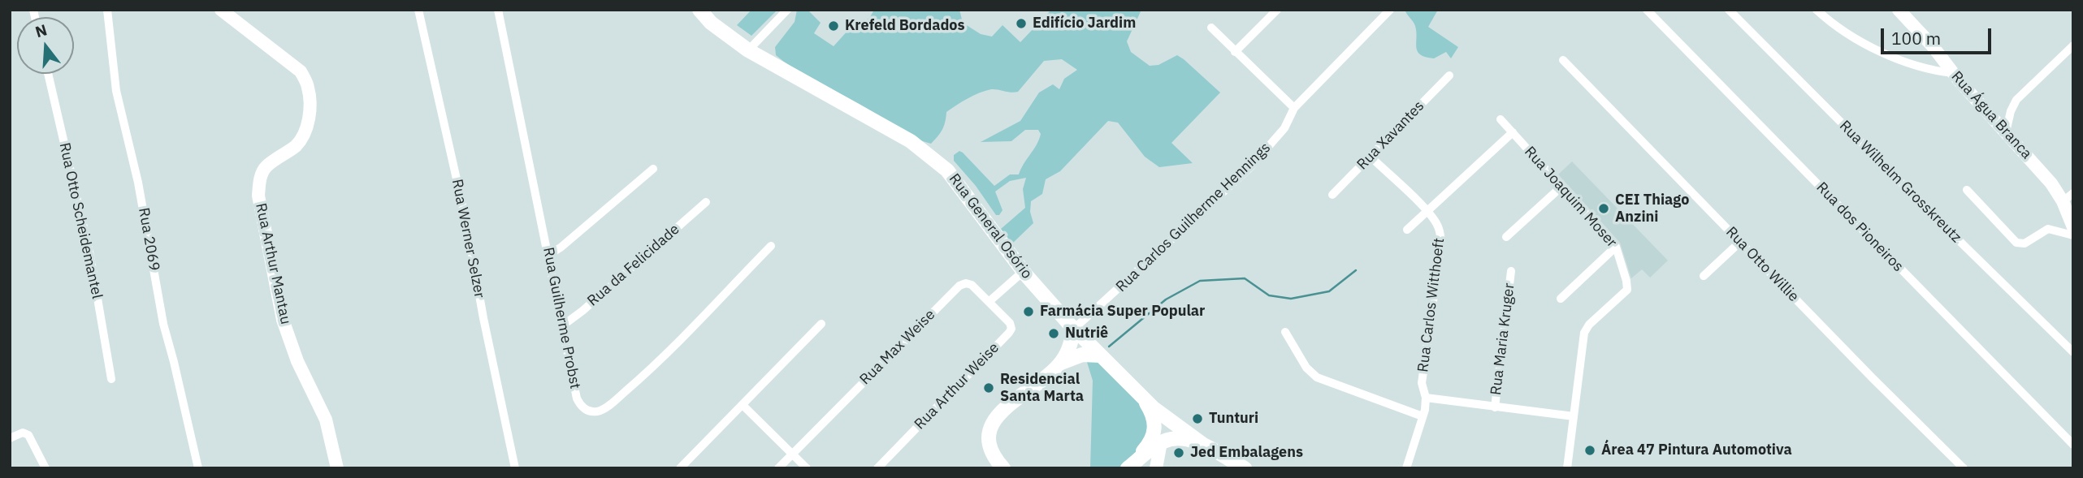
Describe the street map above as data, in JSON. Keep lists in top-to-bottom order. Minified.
{"streets":{"main road":["Rua General Osório"],"street":["Rua Água Branca","Rua Xavantes","Rua Wilhelm Grosskreutz","Rua Joaquim Moser","Rua Carlos Guilherme Hennings","Rua Otto Scheidemantel","Rua dos Pioneiros","Rua Werner Selzer","Rua 2069","Rua Arthur Mantau","Rua Otto Willie","Rua da Felicidade","Rua Carlos Witthoeft","Rua Guilherme Probst","Rua Maria Kruger","Rua Max Weise","Rua Arthur Weise"]},"crossings":[["Rua Xavantes","Rua Carlos Witthoeft"],["Rua Carlos Guilherme Hennings","Rua General Osório"],["Rua da Felicidade","Rua Guilherme Probst"],["Rua Max Weise","Rua Arthur Weise"]],"places":["Edifício Jardim","Krefeld Bordados","CEI Thiago Anzini","Farmácia Super Popular","Nutriê","Residencial Santa Marta","Tunturi","Área 47 Pintura Automotiva","Jed Embalagens"],"scale_bar":"100 m","north":"top"}
